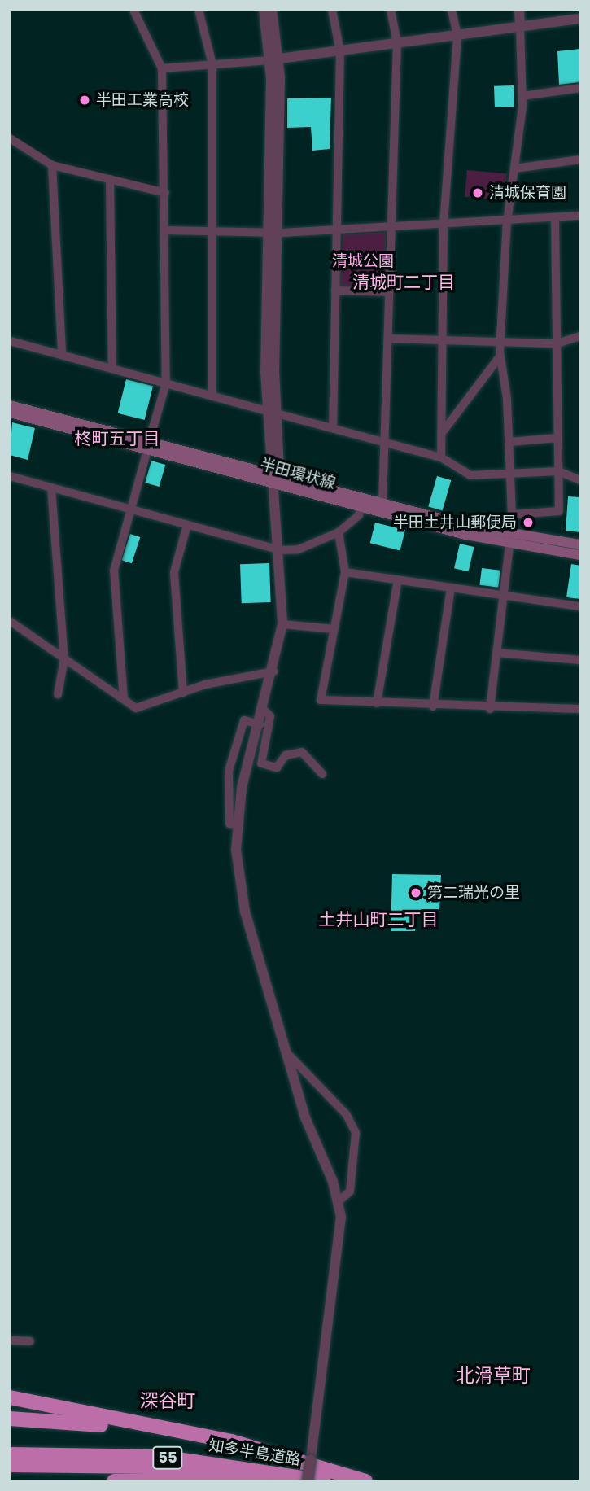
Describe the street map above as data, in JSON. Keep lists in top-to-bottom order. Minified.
{"streets":{"highway":["知多半島道路","55"],"main road":["半田環状線"]},"districts":["清城町二丁目","柊町五丁目","土井山町二丁目","北滑草町","深谷町"],"parks":["清城公園"],"places":["半田工業高校","清城保育園","半田土井山郵便局","第二瑞光の里"]}
